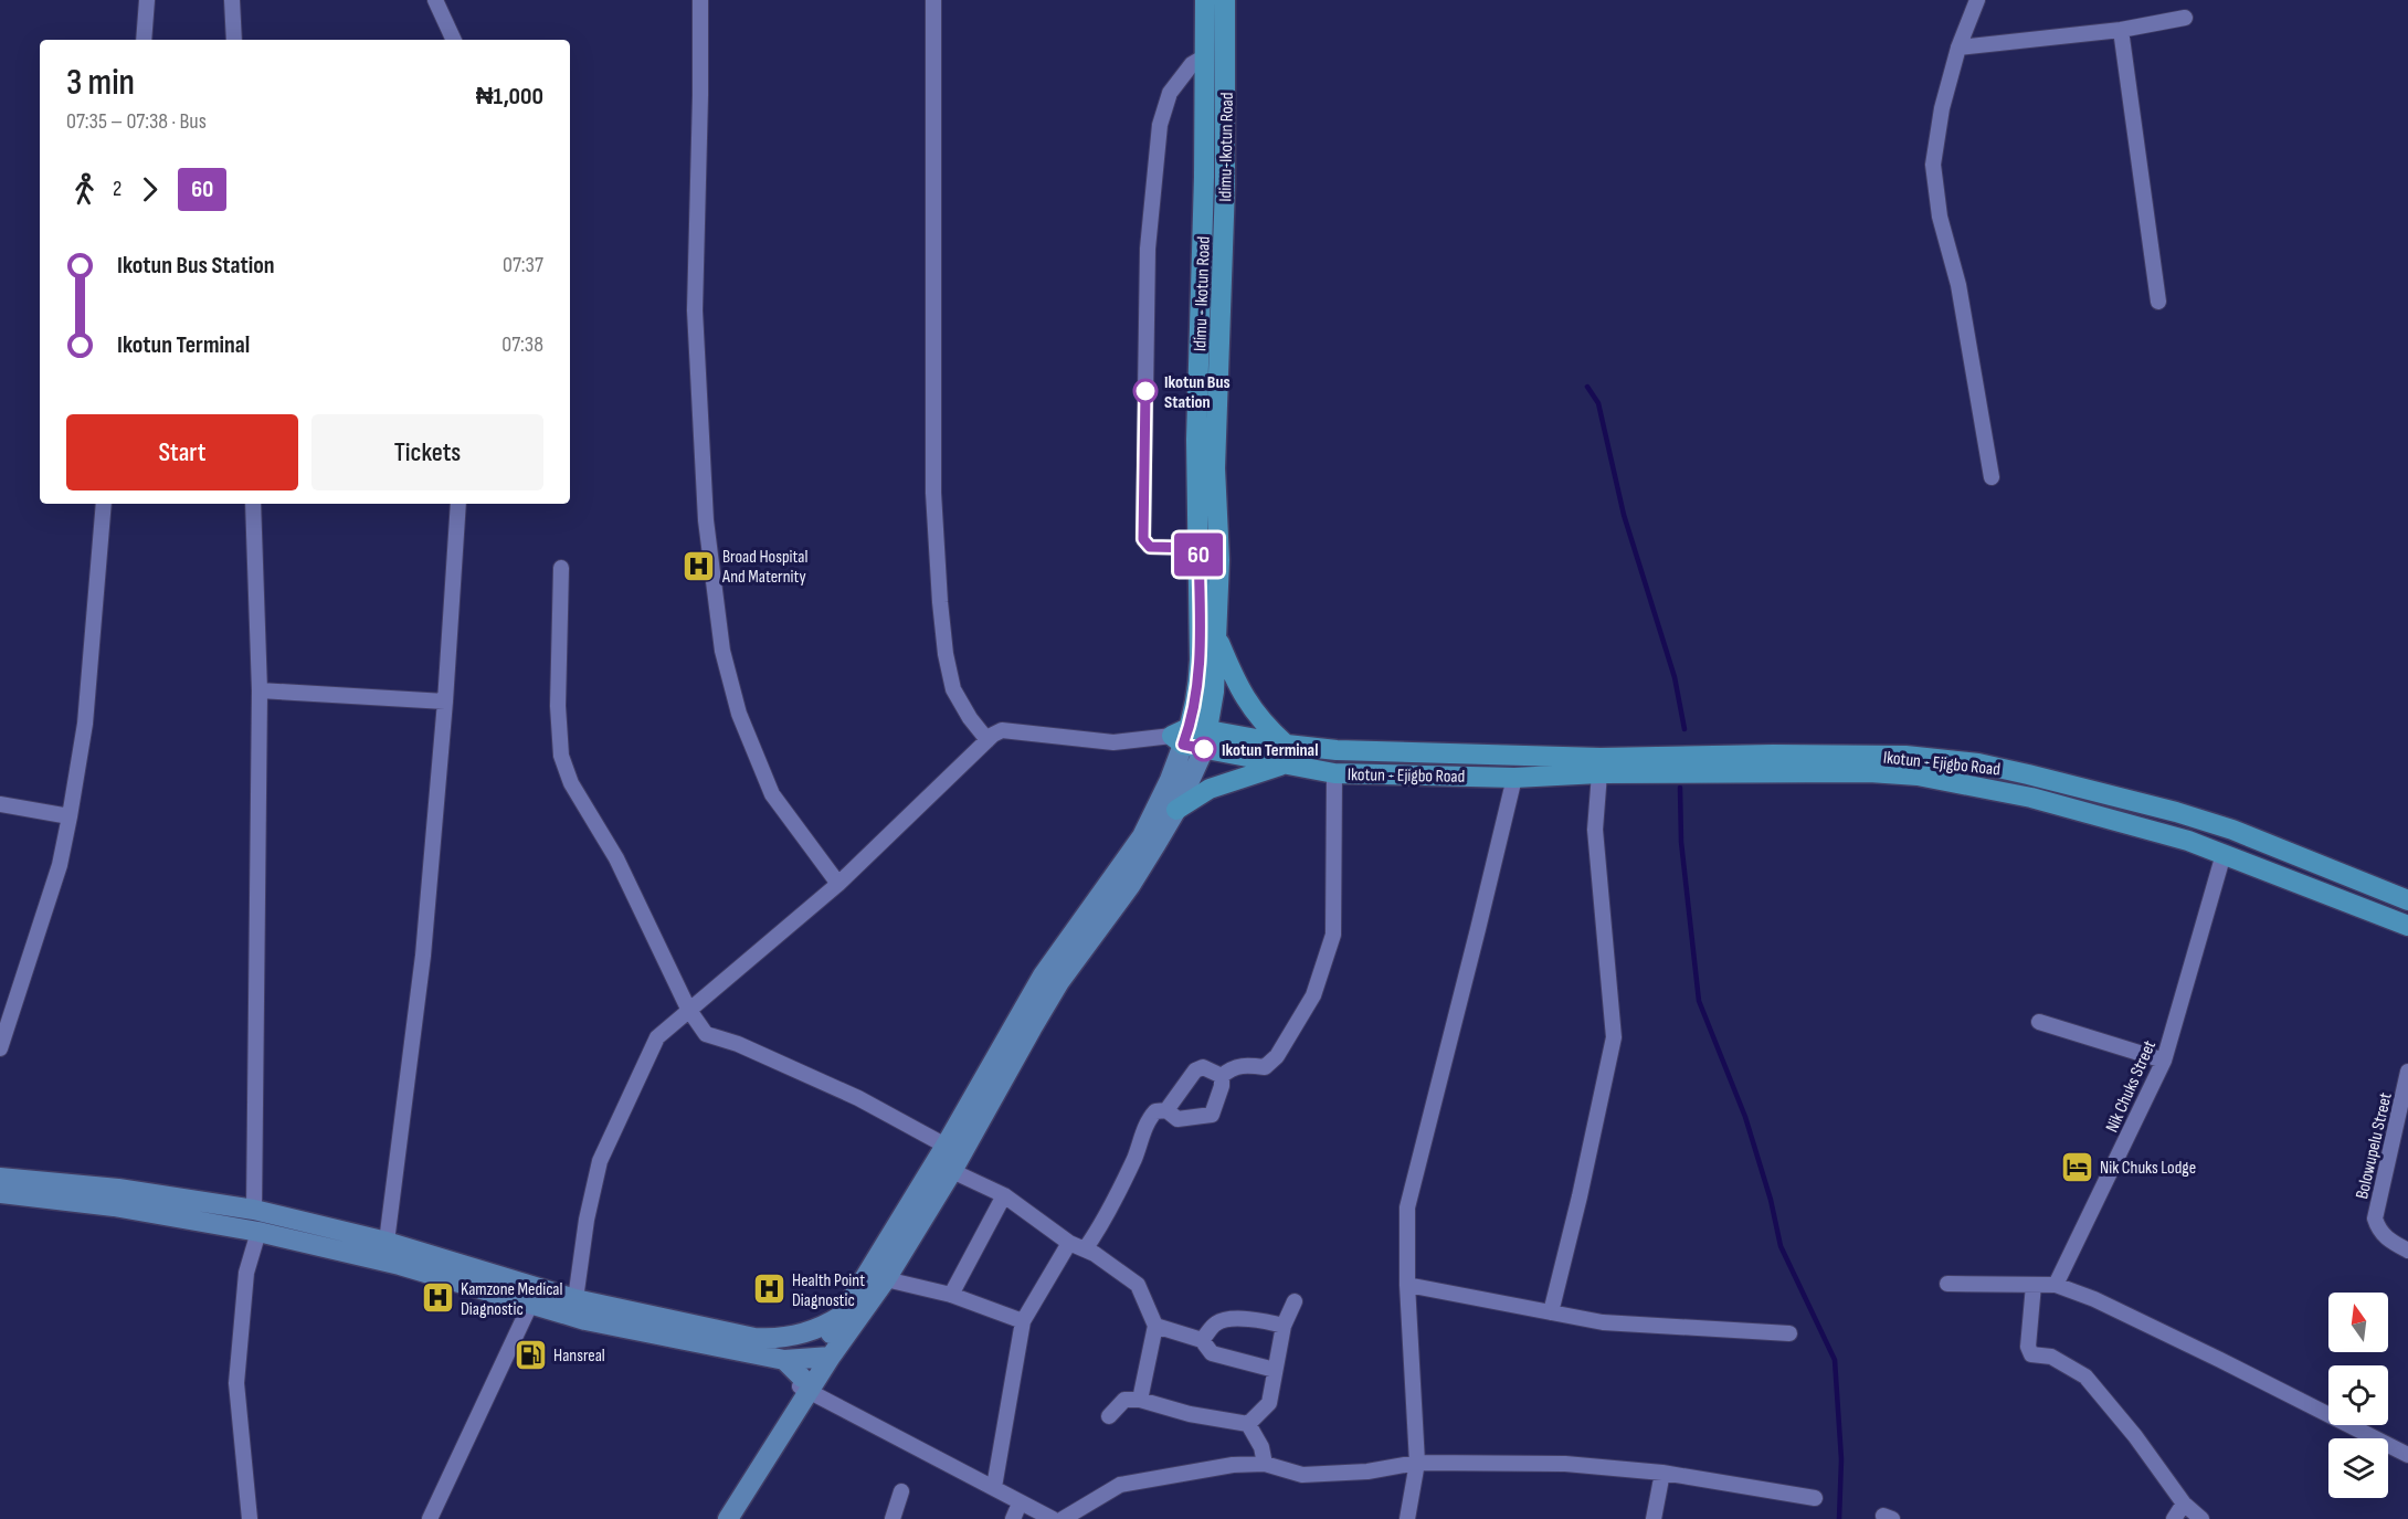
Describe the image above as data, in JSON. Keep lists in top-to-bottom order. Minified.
{"streets":{"main road":["Idimu-Ikotun Road","Idimu - Ikotun Road","Ikotun - Ejigbo Road"],"street":["Nik Chuks Street","Bolowupelu Street"]},"crossings":[["Idimu-Ikotun Road","Idimu - Ikotun Road"],["Idimu-Ikotun Road","Ikotun - Ejigbo Road"],["Idimu - Ikotun Road","Ikotun - Ejigbo Road"],["Ikotun - Ejigbo Road","Nik Chuks Street"]],"places":{"other":["Ikotun Bus Station","Ikotun Terminal"],"hospital":["Broad Hospital And Maternity","Health Point Diagnostic","Kamzone Medical Diagnostic"],"hotel":["Nik Chuks Lodge"],"fuel station":["Hansreal"]},"lines":["bus line 60"],"north":"top","page":{"on_map":"60","heading":["3 min","07:35 – 07:38 · Bus","₦1,000"],"legs":["2","60"],"list":[{"name":"Ikotun Bus Station","value":"07:37"},{"name":"Ikotun Terminal","value":"07:38"}],"buttons":["Start","Tickets"]}}
